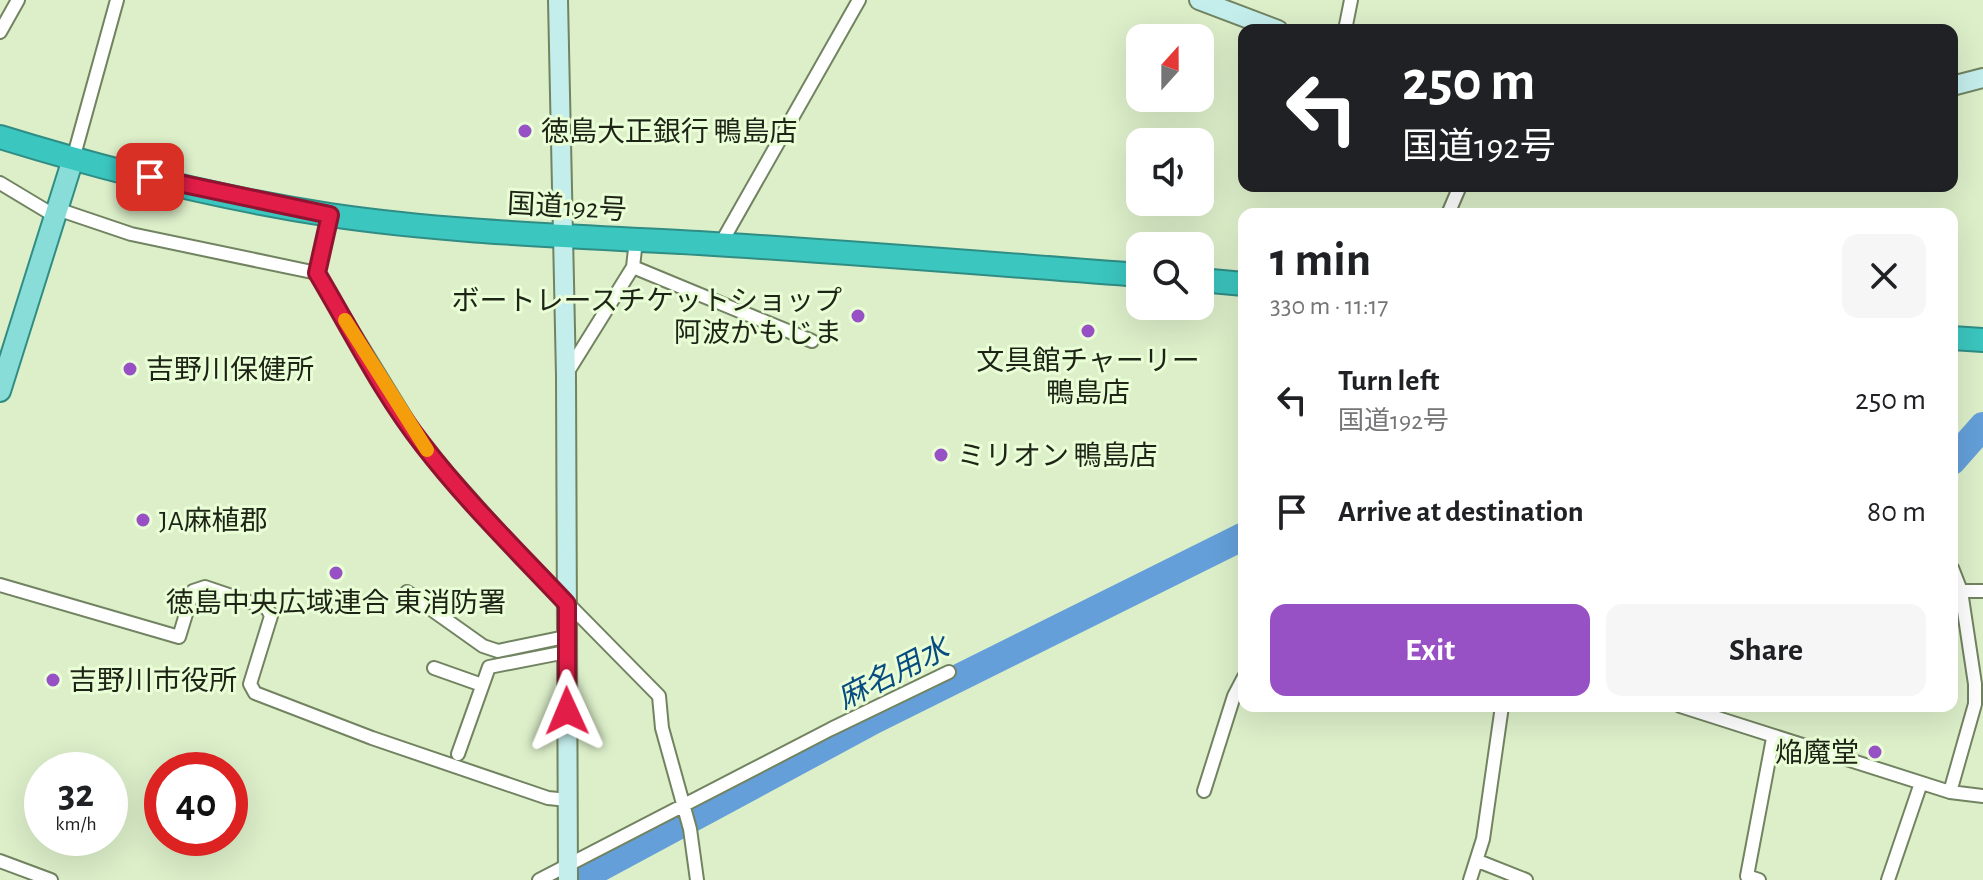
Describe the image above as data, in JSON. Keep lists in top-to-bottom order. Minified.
{"streets":{"highway":["国道192号"]},"water":["麻名用水"],"places":["徳島大正銀行 鴨島店","ボートレースチケットショップ 阿波かもじま","文具館チャーリー 鴨島店","吉野川保健所","ミリオン 鴨島店","JA麻植郡","徳島中央広域連合 東消防署","吉野川市役所","焔魔堂"],"north":"top","page":{"turn":["250 m","国道192号"],"heading":["1 min","330 m · 11:17"],"list":[{"name":"Turn left","note":"国道192号","value":"250 m"},{"name":"Arrive at destination","value":"80 m"}],"buttons":["Exit","Share"],"speed":"32 km/h","limit":"40"}}
